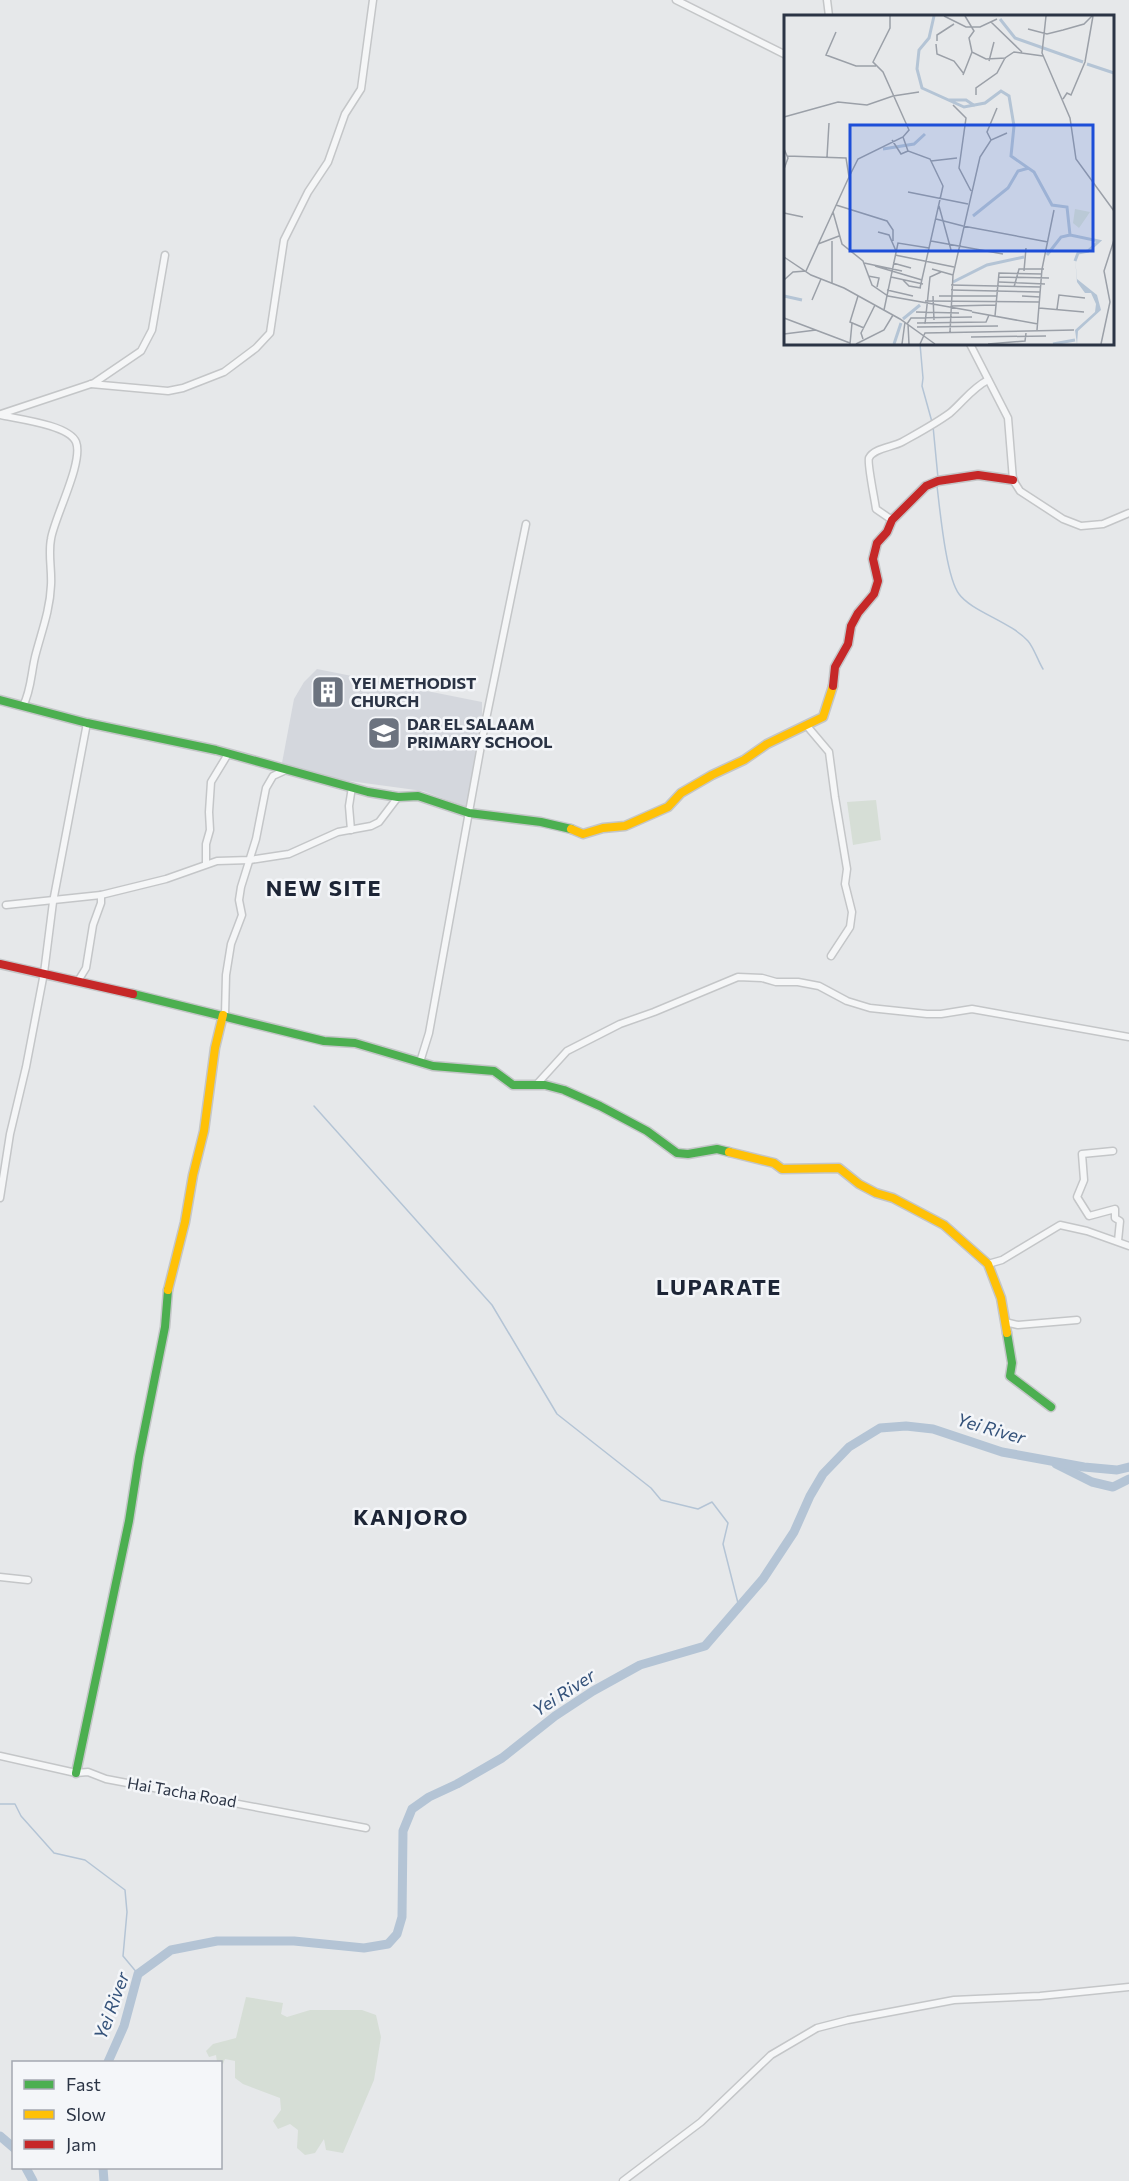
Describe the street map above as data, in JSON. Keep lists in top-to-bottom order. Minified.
{"streets":{"street":["Hai Tacha Road"]},"districts":["NEW SITE","LUPARATE","KANJORO"],"water":["Yei River"],"places":{"building":["YEI METHODIST CHURCH"],"school or university":["DAR EL SALAAM PRIMARY SCHOOL"]},"legend":["Fast","Slow","Jam"]}
